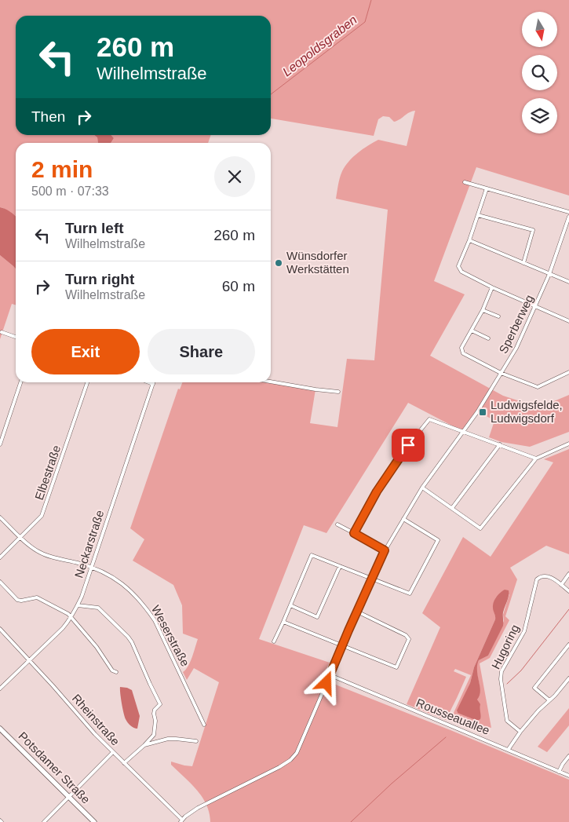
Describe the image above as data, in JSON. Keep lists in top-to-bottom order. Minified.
{"streets":{"main road":["Potsdamer Straße"],"street":["Sperberweg","Elbestraße","Neckarstraße","Weserstraße","Hugoring","Rousseauallee","Rheinstraße"]},"crossings":[["Sperberweg","Rousseauallee"],["Sperberweg","Rheinstraße"],["Elbestraße","Weserstraße"],["Neckarstraße","Weserstraße"],["Neckarstraße","Rheinstraße"]],"water":["Leopoldsgraben"],"places":{"other":["Wünsdorfer Werkstätten"],"transit":["Ludwigsfelde, Ludwigsdorf"]},"north":"bottom","page":{"turn":["260 m","Wilhelmstraße"],"then":"Then","heading":["2 min","500 m · 07:33"],"list":[{"name":"Turn left","note":"Wilhelmstraße","value":"260 m"},{"name":"Turn right","note":"Wilhelmstraße","value":"60 m"}],"buttons":["Exit","Share"]}}
